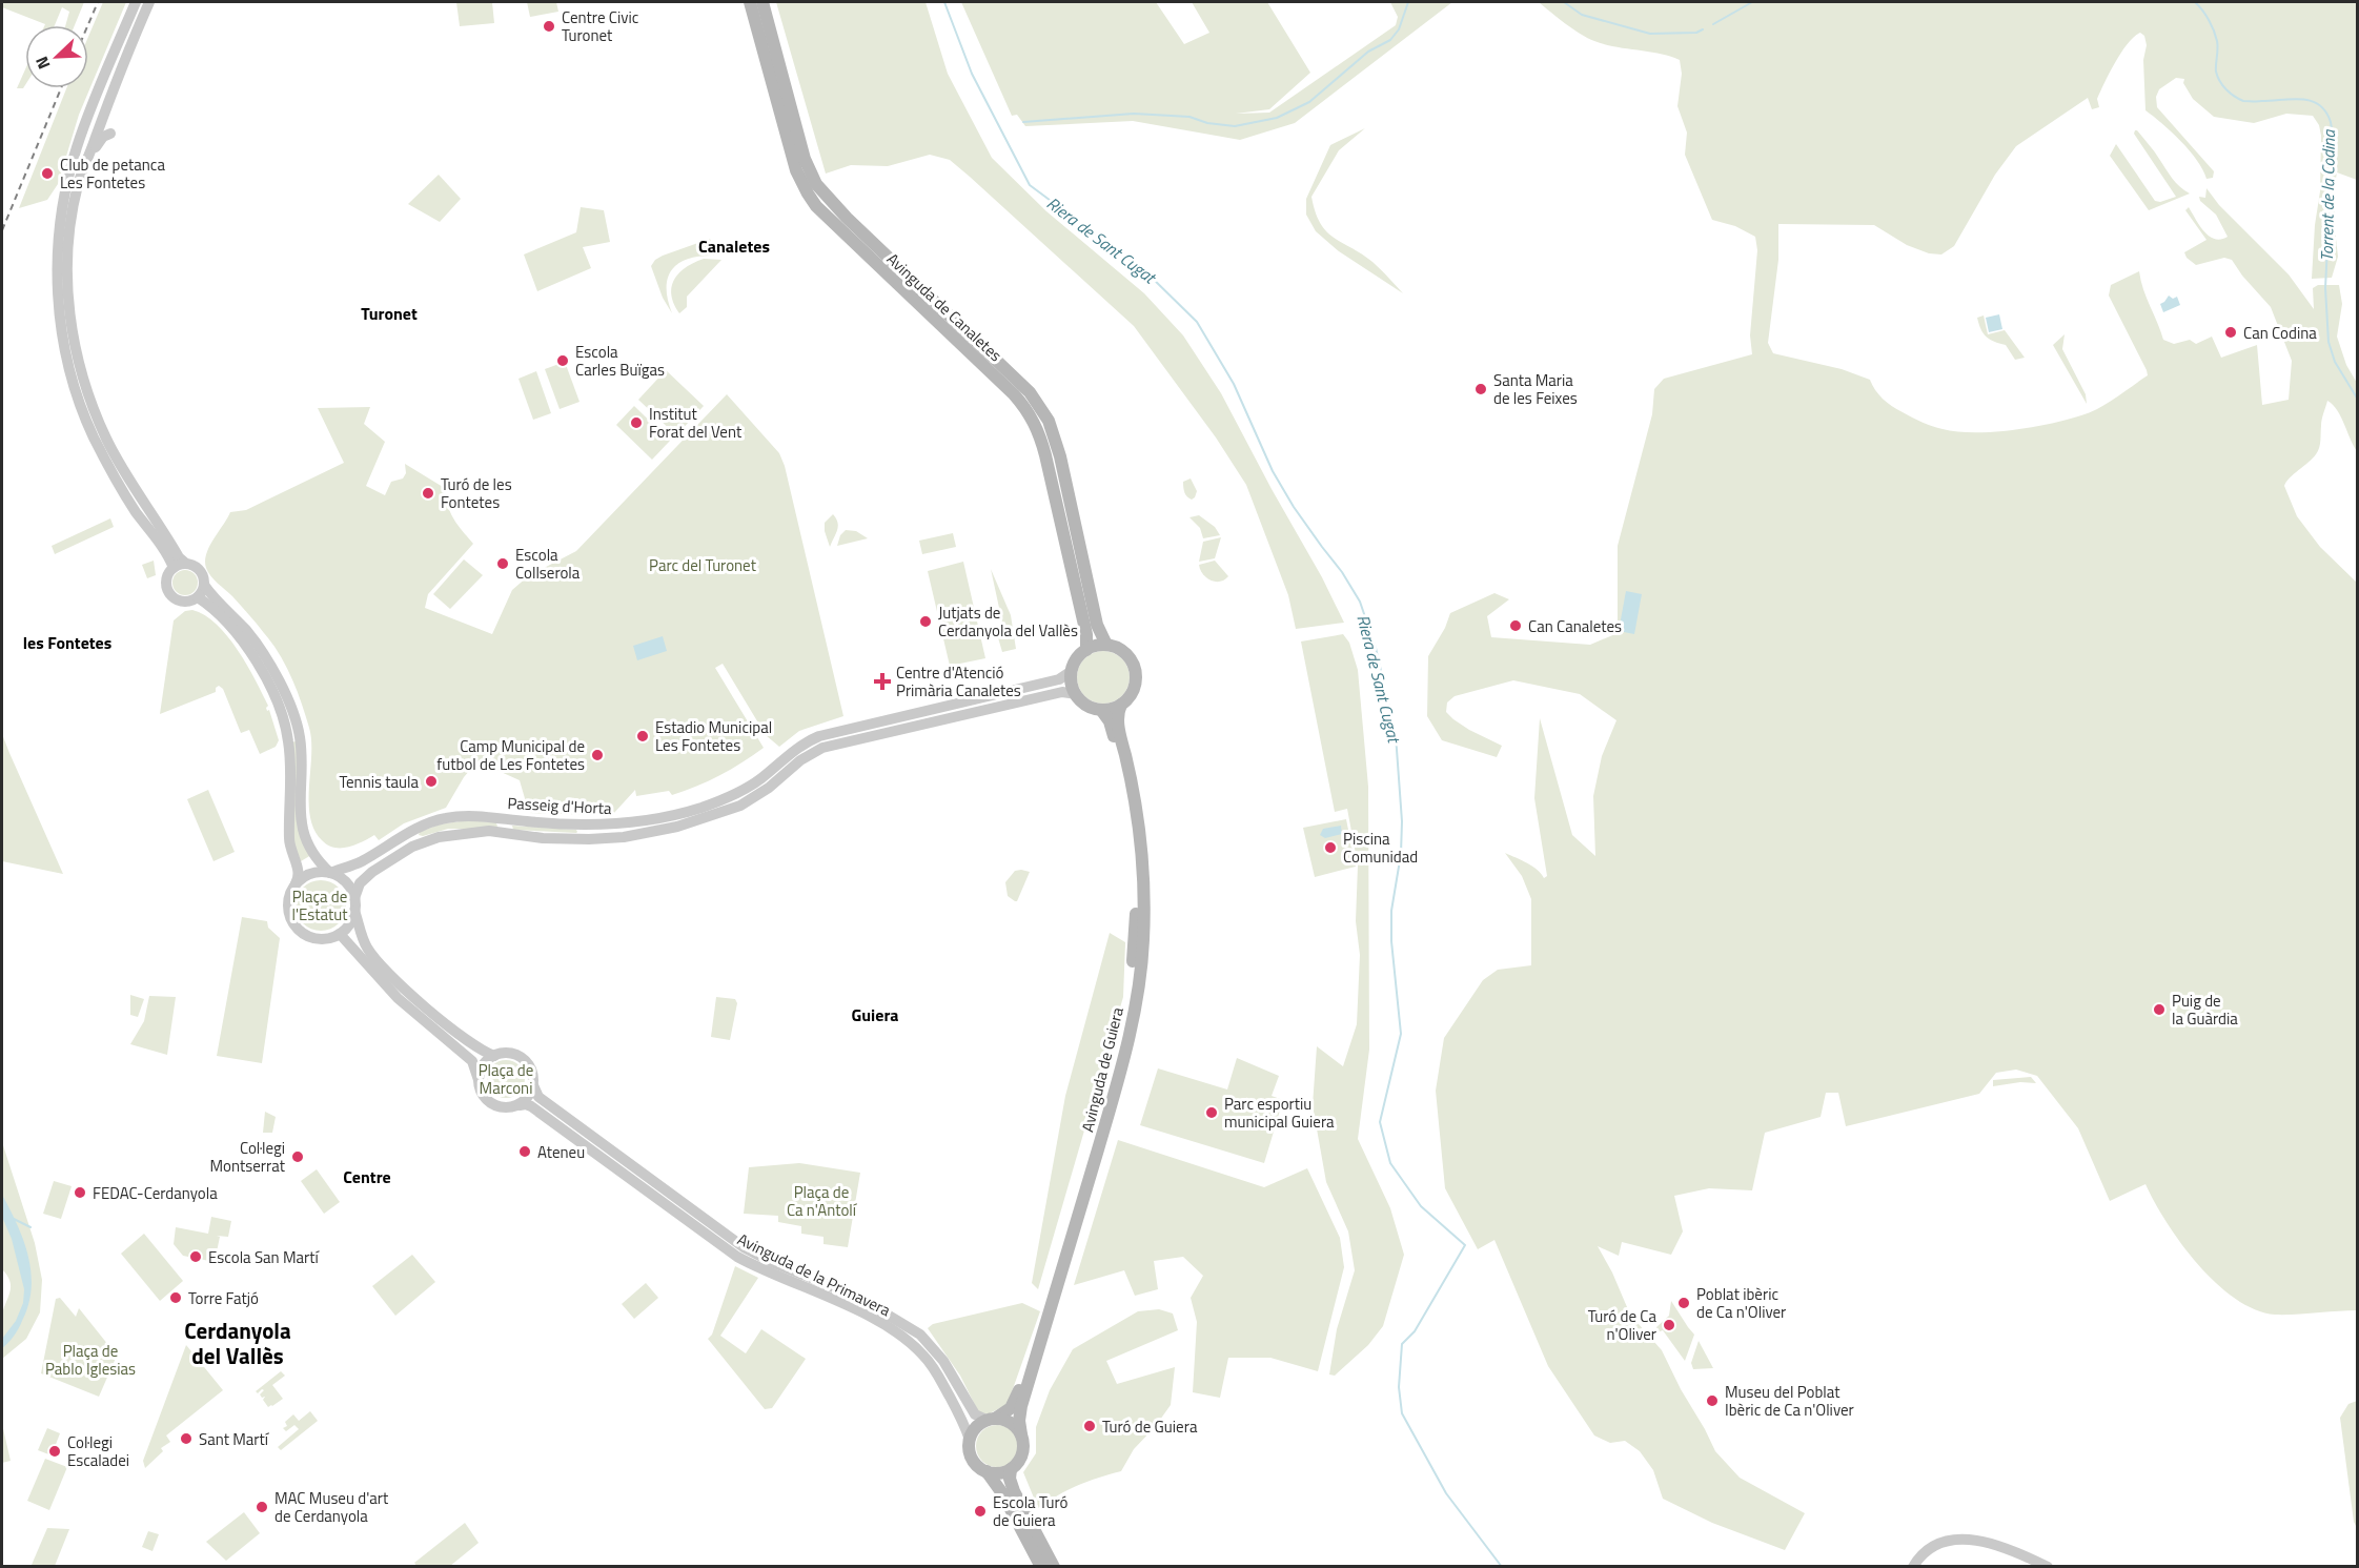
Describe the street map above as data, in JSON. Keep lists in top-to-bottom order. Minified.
{"streets":{"main road":["Avinguda de Canaletes","Avinguda de Guiera"],"street":["Passeig d'Horta","Avinguda de la Primavera"]},"crossings":[["Avinguda de Canaletes","Passeig d'Horta"],["Avinguda de Canaletes","Avinguda de Guiera"],["Passeig d'Horta","Avinguda de Guiera"],["Avinguda de Guiera","Avinguda de la Primavera"]],"districts":["Canaletes","Turonet","les Fontetes","Guiera","Centre","Cerdanyola del Vallès"],"water":["Torrent de la Codina","Riera de Sant Cugat"],"parks":["Parc del Turonet","Plaça de l'Estatut","Plaça de Marconi","Plaça de Ca n'Antolí","Plaça de Pablo Iglesias"],"places":{"other":["Centre Civic Turonet","Club de petanca Les Fontetes","Can Codina","Escola Carles Buïgas","Santa Maria de les Feixes","Institut Forat del Vent","Turó de les Fontetes","Escola Collserola","Jutjats de Cerdanyola del Vallès","Can Canaletes","Estadio Municipal Les Fontetes","Camp Municipal de futbol de Les Fontetes","Tennis taula","Piscina Comunidad","Puig de la Guàrdia","Parc esportiu municipal Guiera","Ateneu","Col·legi Montserrat","FEDAC-Cerdanyola","Escola San Martí","Torre Fatjó","Poblat ibèric de Ca n'Oliver","Turó de Ca n'Oliver","Museu del Poblat Ibèric de Ca n'Oliver","Turó de Guiera","Sant Martí","Col·legi Escaladei","MAC Museu d'art de Cerdanyola","Escola Turó de Guiera"],"health":["Centre d'Atenció Primària Canaletes"]},"north":"bottom left"}
